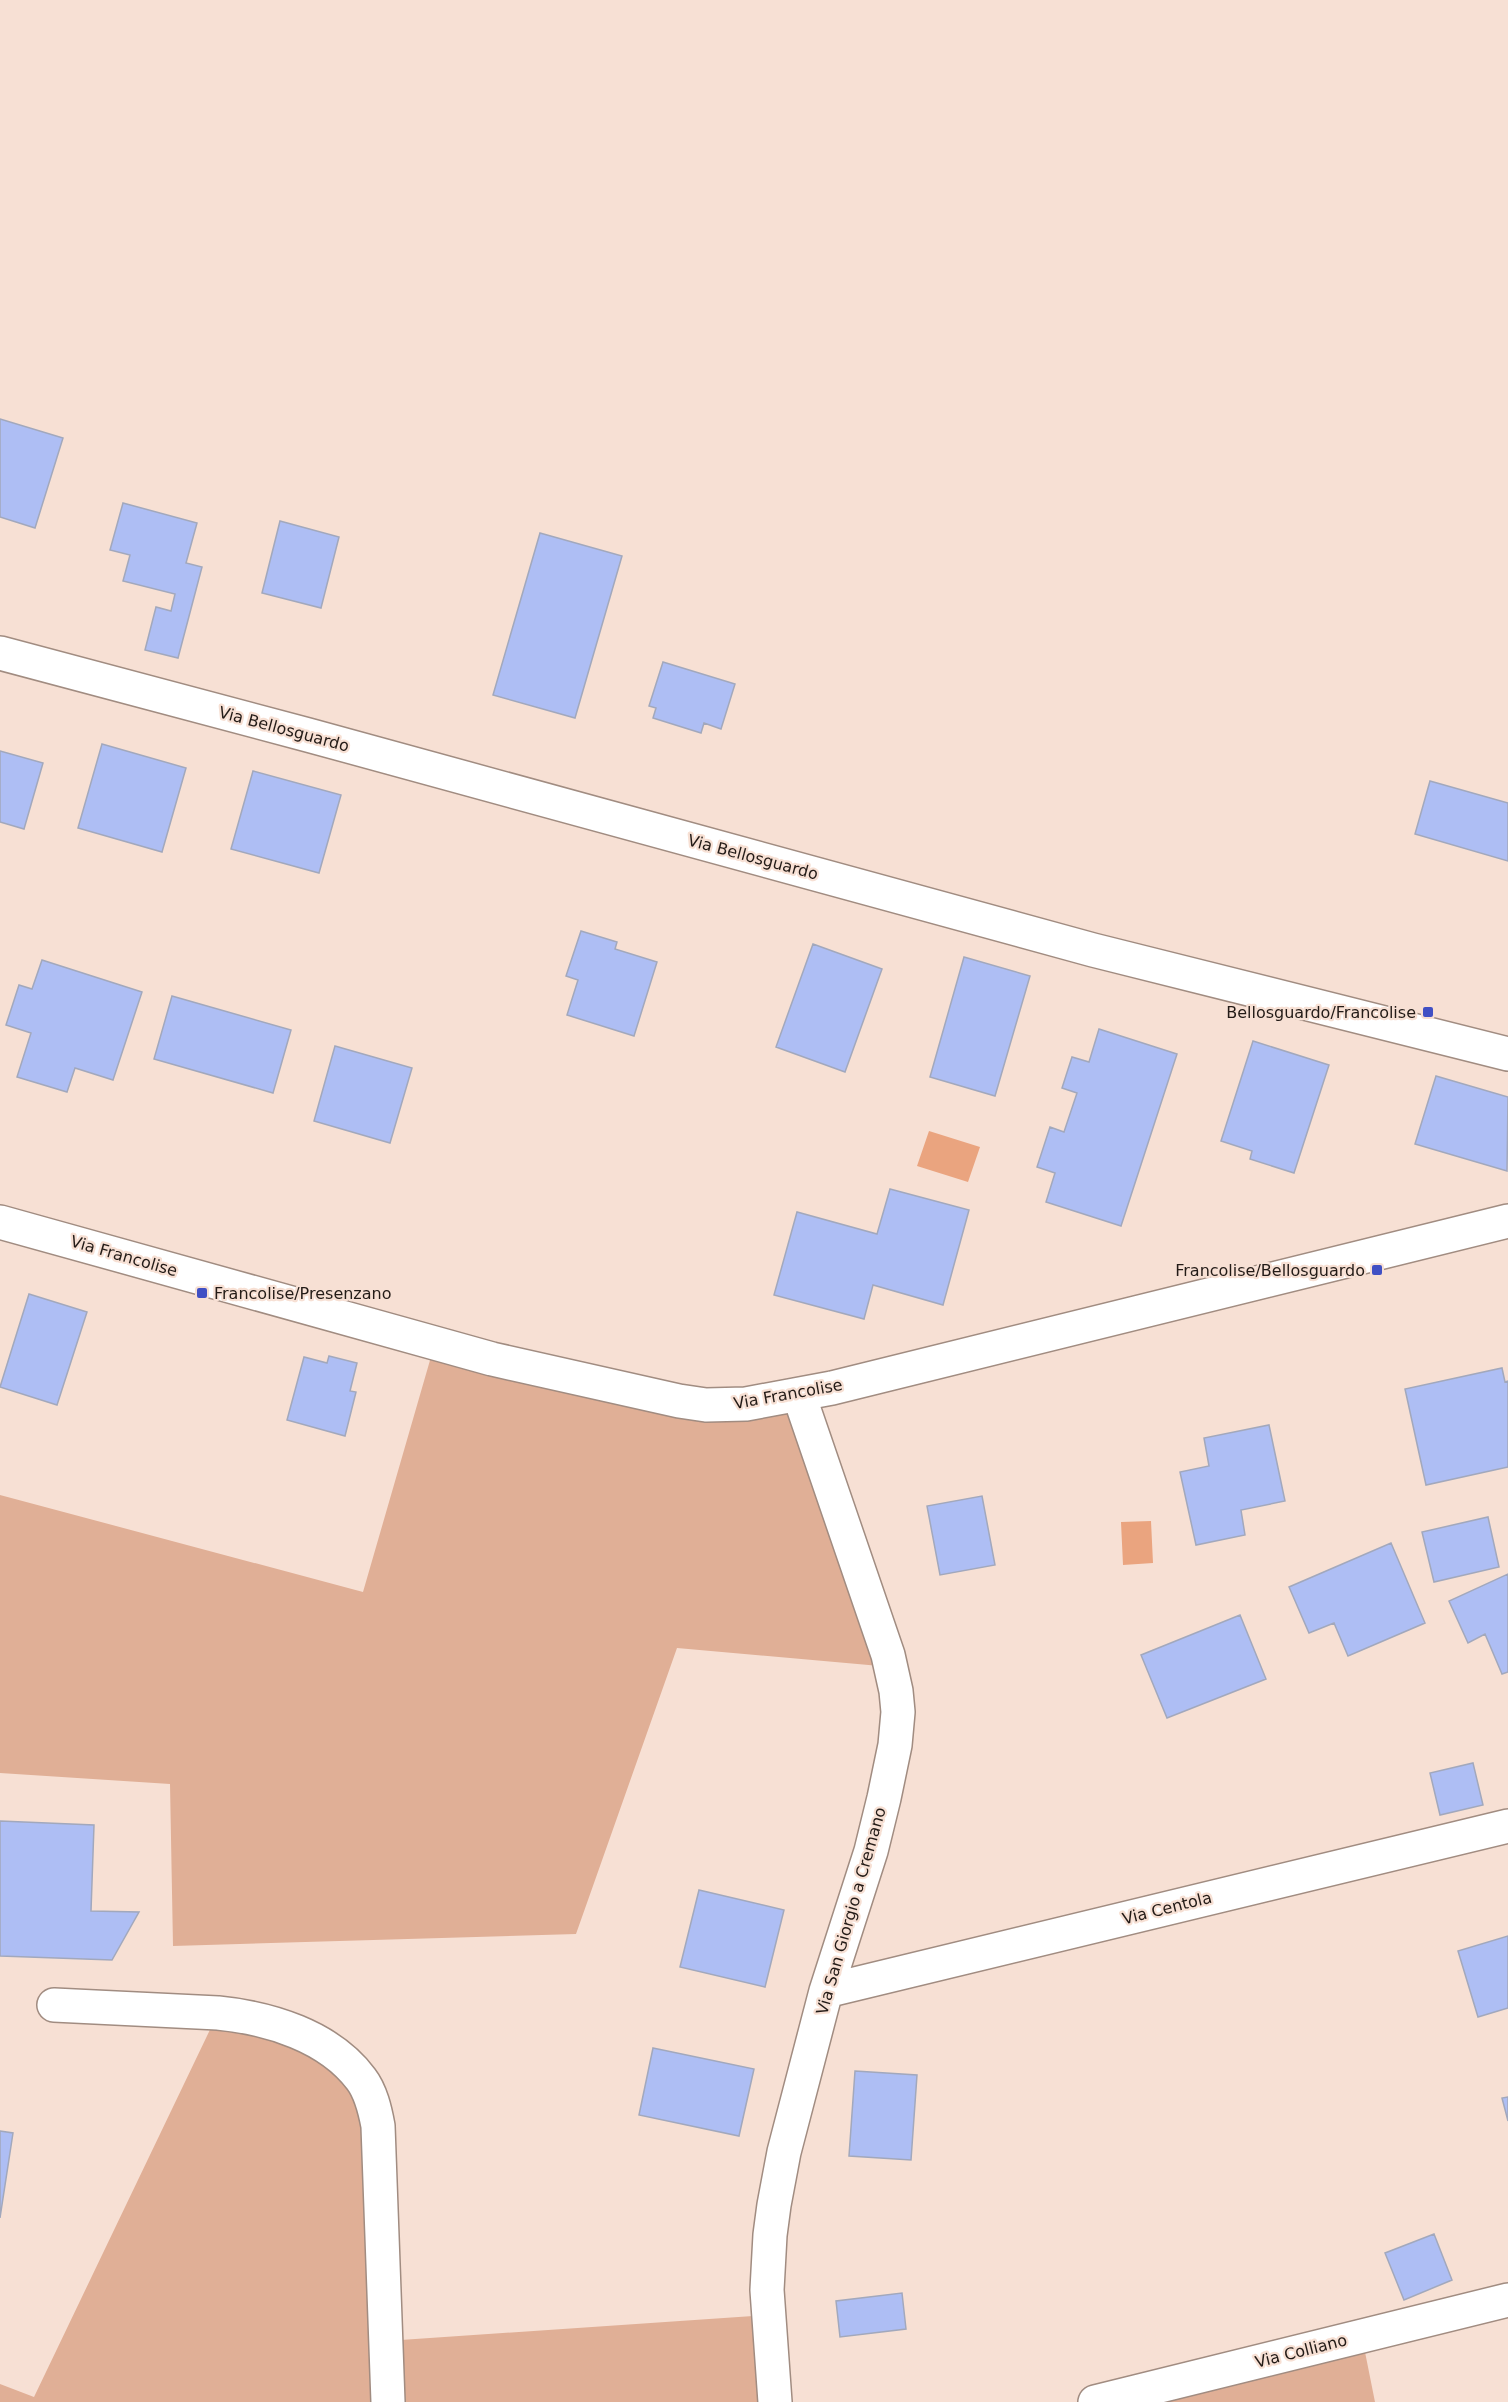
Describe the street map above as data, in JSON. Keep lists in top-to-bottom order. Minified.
{"streets":{"street":["Via Bellosguardo","Via Francolise","Via Centola","Via San Giorgio a Cremano","Via Colliano"]},"crossings":[["Via Francolise","Via San Giorgio a Cremano"],["Via Centola","Via San Giorgio a Cremano"]],"places":{"transit":["Bellosguardo/Francolise","Francolise/Bellosguardo","Francolise/Presenzano"]}}
